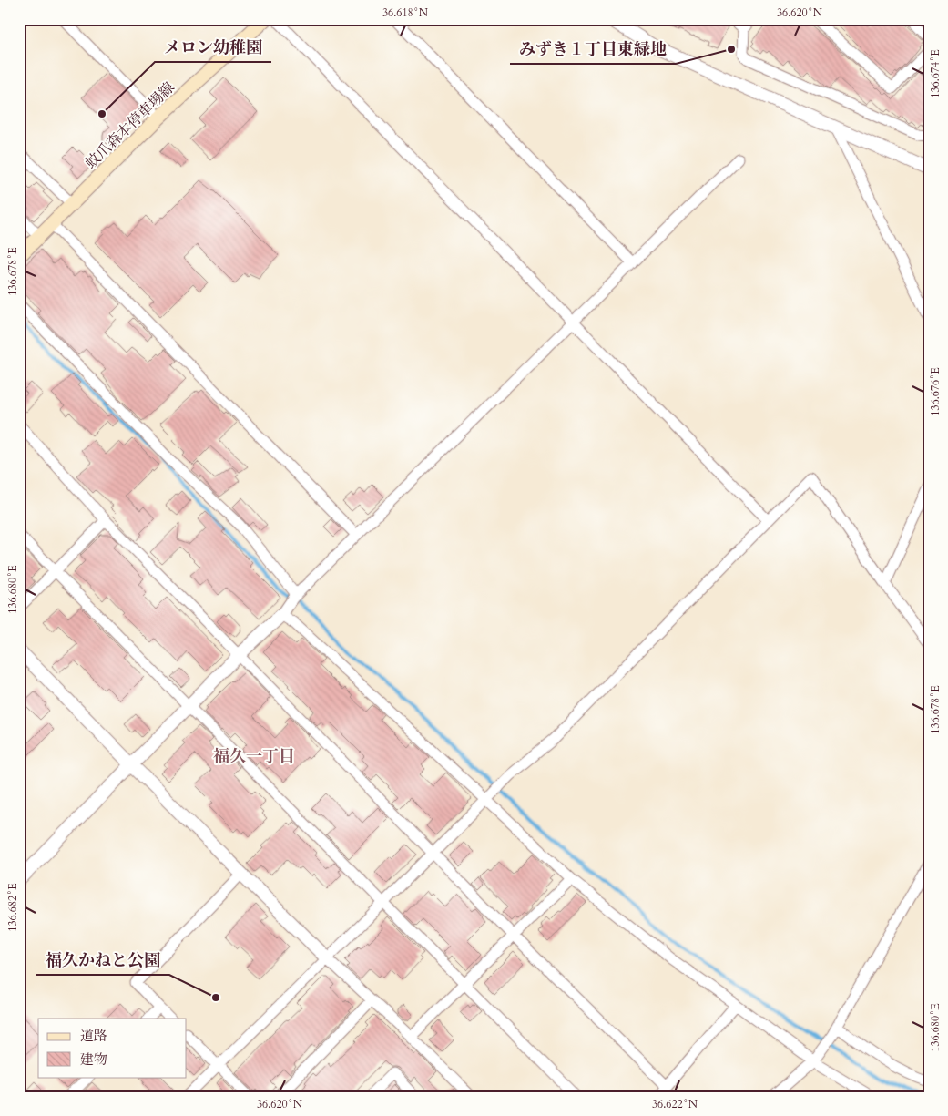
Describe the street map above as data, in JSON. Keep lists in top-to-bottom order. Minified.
{"streets":{"main road":["蚊爪森本停車場線"]},"districts":["福久一丁目"],"places":["みずき１丁目東緑地","メロン幼稚園","福久かねと公園"],"legend":["道路","建物"],"coordinates":["36.618°N","36.620°N","136.674°E","136.678°E","136.676°E","136.680°E","136.682°E","36.622°N"]}
